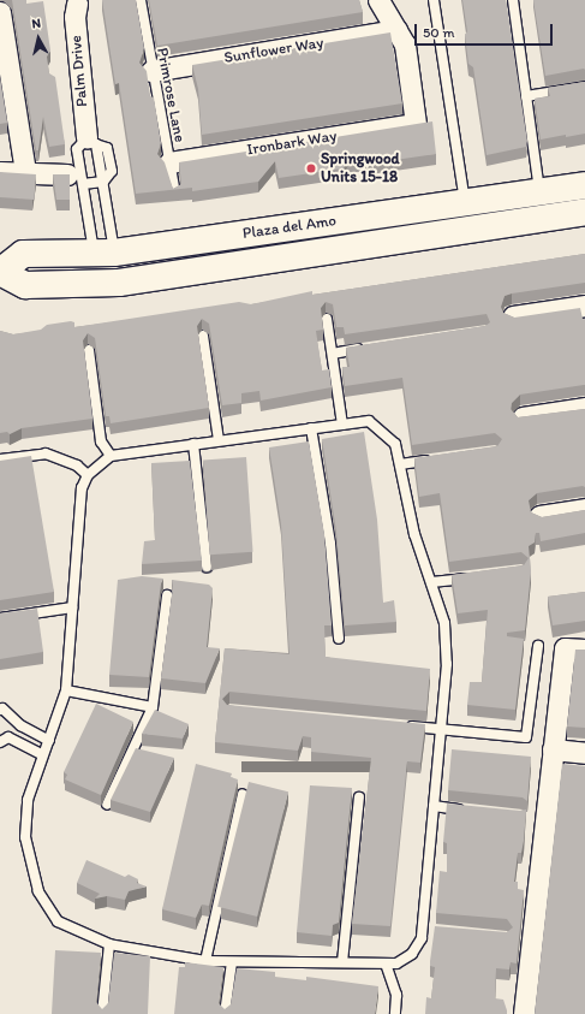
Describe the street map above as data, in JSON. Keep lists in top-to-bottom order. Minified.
{"streets":{"main road":["Plaza del Amo"],"street":["Sunflower Way","Palm Drive","Ironbark Way"],"lane":["Primrose Lane"]},"crossings":[["Sunflower Way","Primrose Lane"],["Sunflower Way","Ironbark Way"],["Palm Drive","Plaza del Amo"],["Primrose Lane","Ironbark Way"]],"places":["Springwood Units 15-18"],"scale_bar":"50 m","north":"top"}
